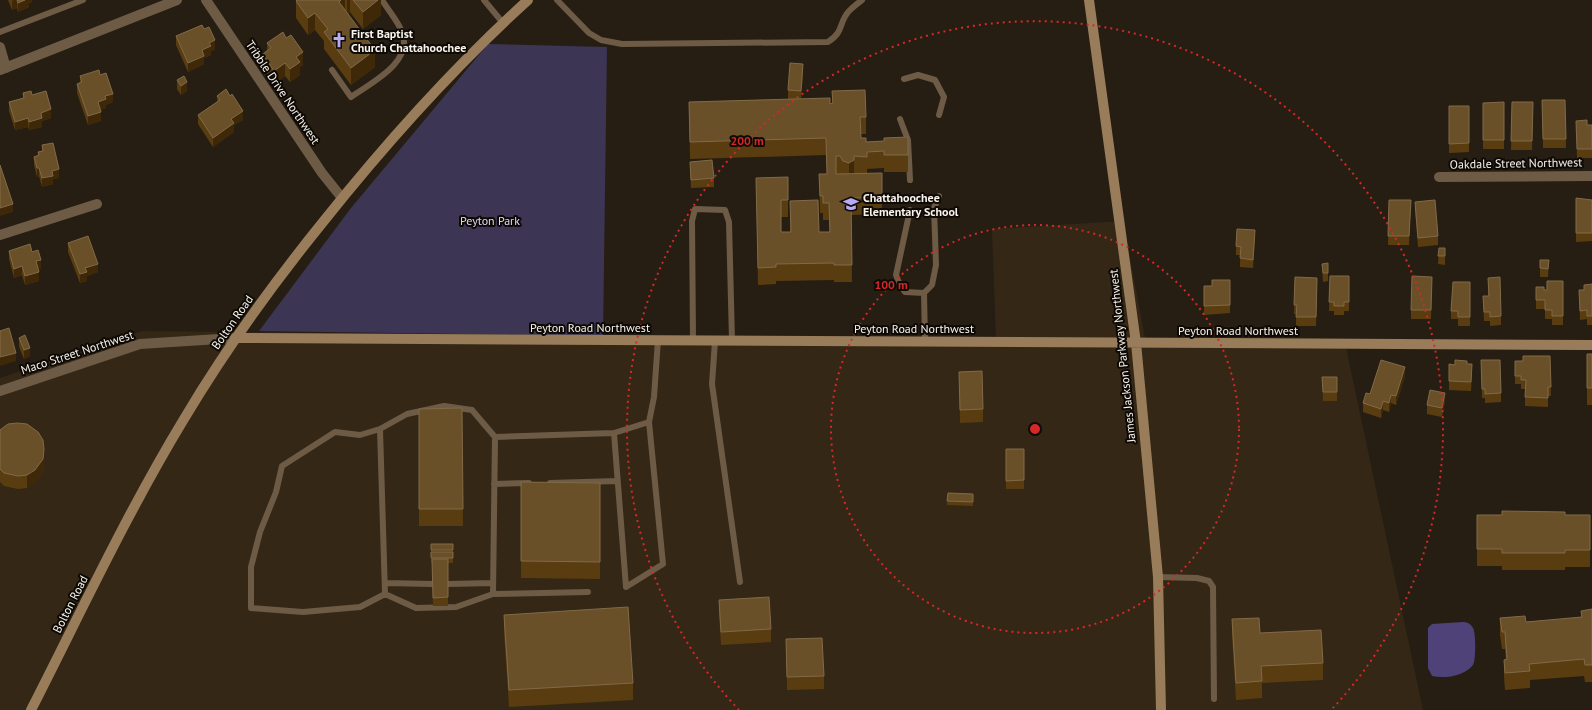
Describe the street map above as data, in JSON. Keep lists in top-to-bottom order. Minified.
{"streets":{"main road":["Bolton Road","Peyton Road Northwest","James Jackson Parkway Northwest"],"street":["Tribble Drive Northwest","Oakdale Street Northwest","Maco Street Northwest"]},"crossings":[["Tribble Drive Northwest","Bolton Road"],["Bolton Road","Peyton Road Northwest"],["Bolton Road","Maco Street Northwest"],["Peyton Road Northwest","Maco Street Northwest"],["Peyton Road Northwest","James Jackson Parkway Northwest"]],"parks":["Peyton Park"],"places":{"church":["First Baptist Church Chattahoochee"],"school or university":["Chattahoochee Elementary School"]},"rings":["200 m","100 m"]}
